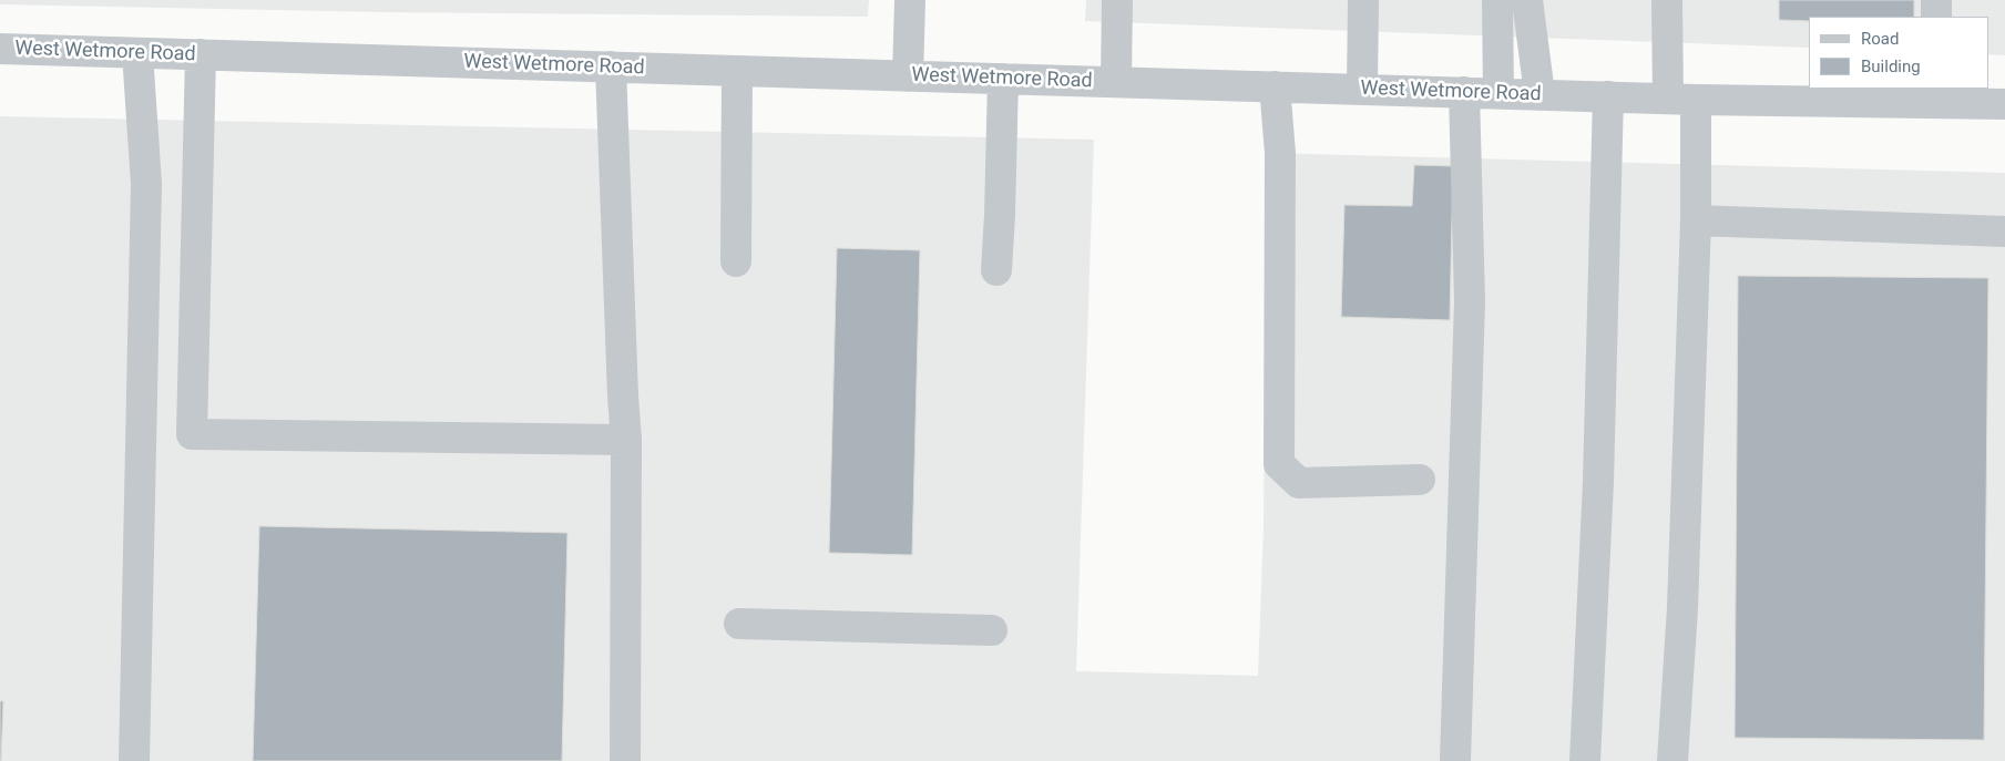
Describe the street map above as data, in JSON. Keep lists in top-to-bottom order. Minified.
{"streets":{"street":["West Wetmore Road"]},"legend":["Road","Building"]}
